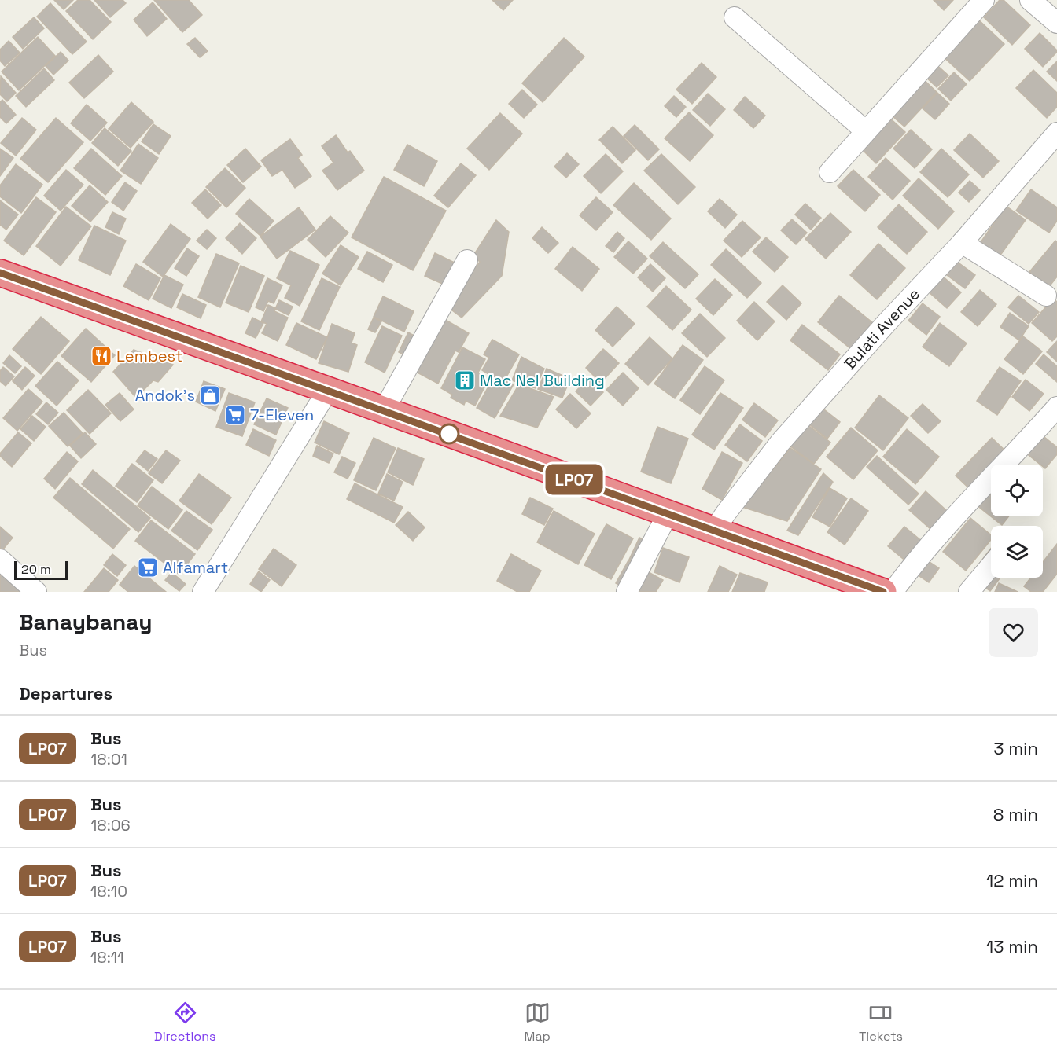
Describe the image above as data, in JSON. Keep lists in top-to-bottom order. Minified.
{"streets":{"street":["Bulati Avenue"]},"places":{"restaurant":["Lembest"],"building":["Mac Nel Building"],"shop":["Andok's"],"supermarket":["7-Eleven","Alfamart"]},"lines":["bus line LP07"],"scale_bar":"20 m","page":{"on_map":"LP07","scale":"20 m","heading":[["Banaybanay","Bus"],"Departures"],"list":[{"mark":"LP07","name":"Bus","note":"18:01","value":"3 min"},{"mark":"LP07","name":"Bus","note":"18:06","value":"8 min"},{"mark":"LP07","name":"Bus","note":"18:10","value":"12 min"},{"mark":"LP07","name":"Bus","note":"18:11","value":"13 min"}],"tabs":["Directions","Map","Tickets"]}}
